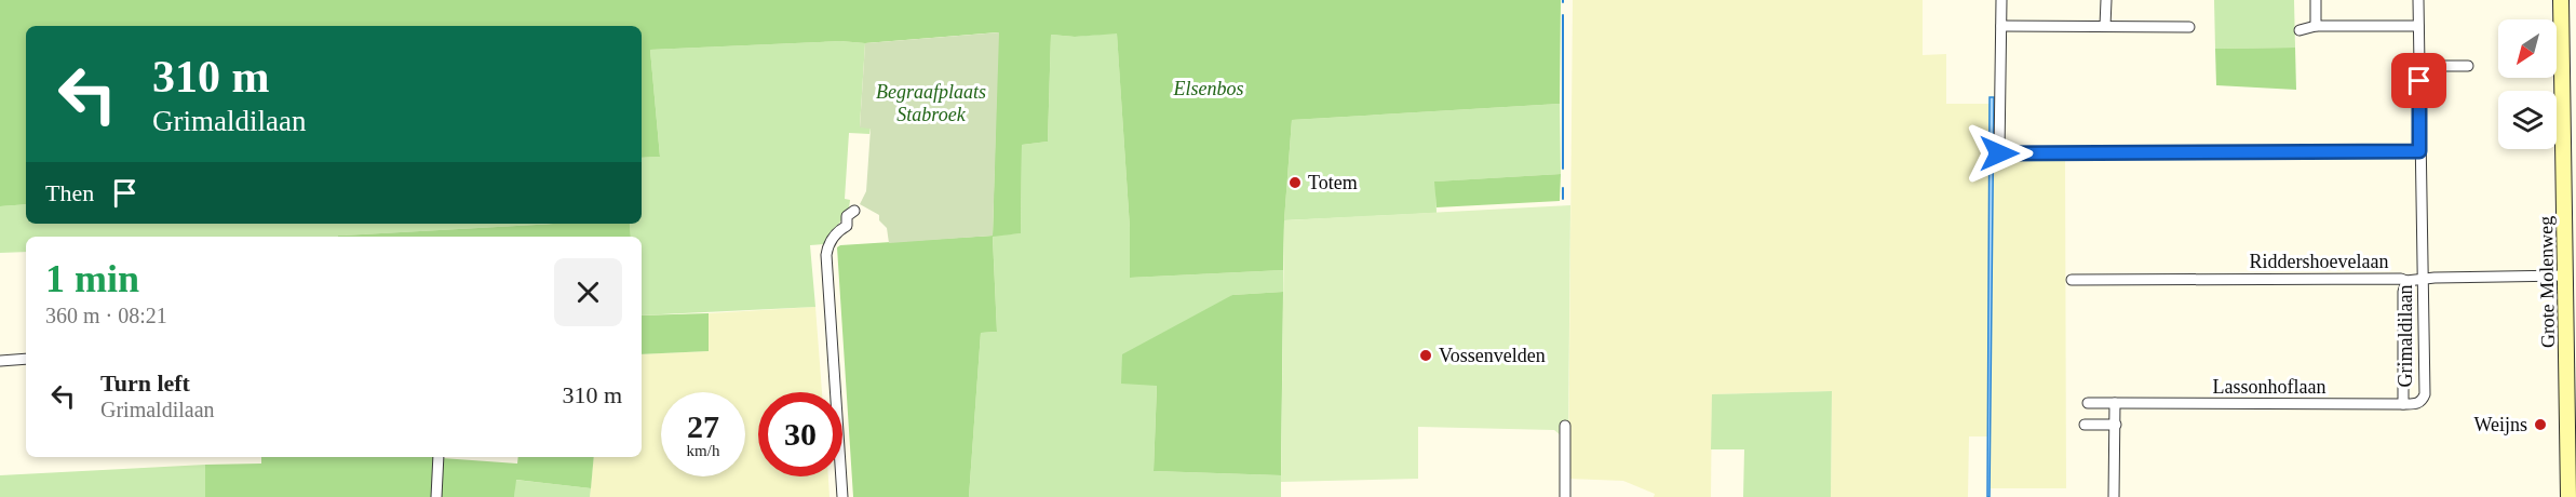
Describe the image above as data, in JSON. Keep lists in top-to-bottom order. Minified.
{"streets":{"street":["Riddershoevelaan","Grote Molenweg","Grimaldilaan","Lassonhoflaan"]},"crossings":[["Riddershoevelaan","Grote Molenweg"],["Riddershoevelaan","Grimaldilaan"],["Grimaldilaan","Lassonhoflaan"]],"parks":["Elsenbos","Begraafplaats Stabroek"],"places":["Totem","Vossenvelden","Weijns"],"north":"bottom left","page":{"turn":["310 m","Grimaldilaan"],"then":"Then","heading":["1 min","360 m · 08:21"],"list":[{"name":"Turn left","note":"Grimaldilaan","value":"310 m"}],"speed":"27 km/h","limit":"30"}}
